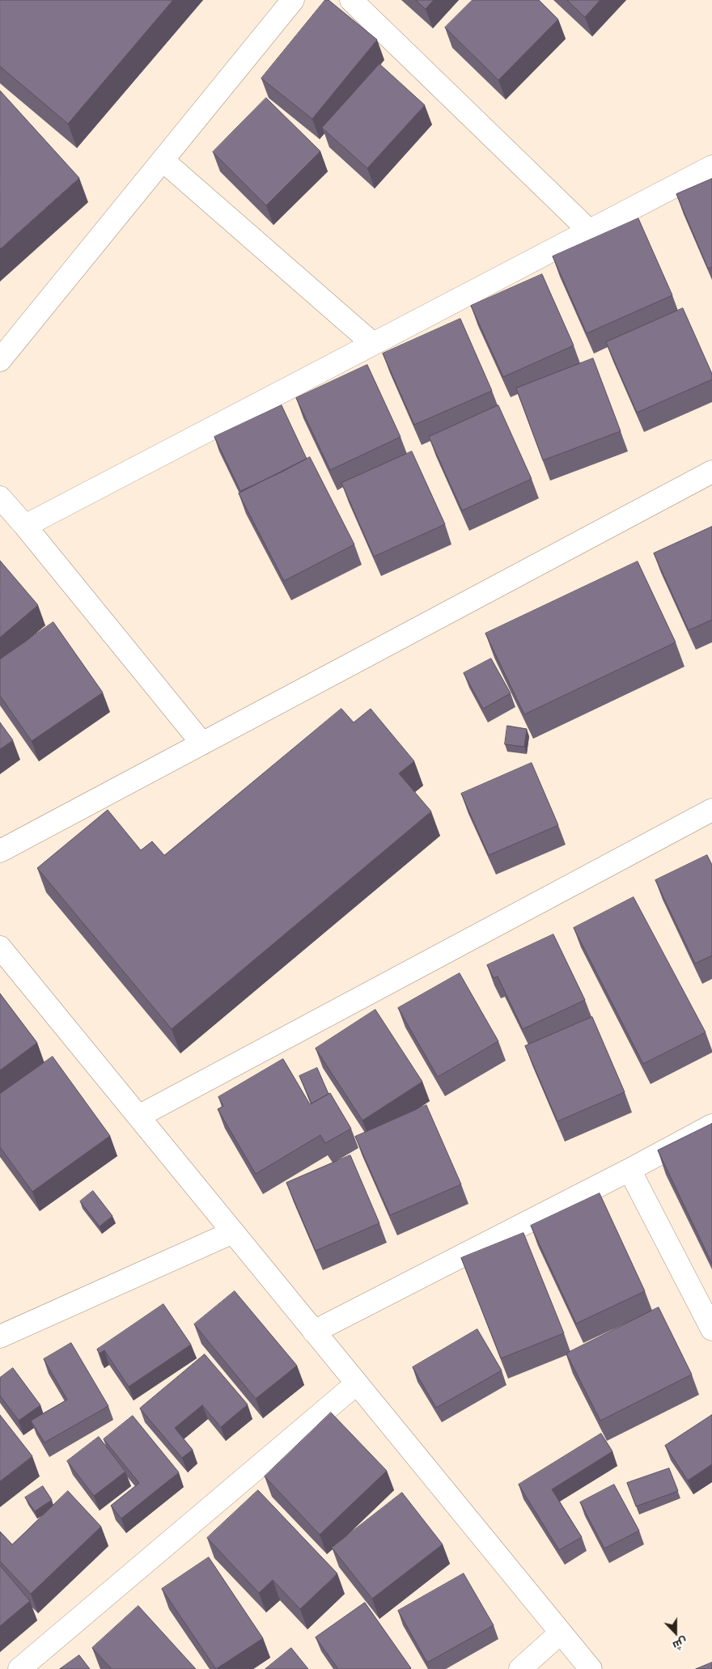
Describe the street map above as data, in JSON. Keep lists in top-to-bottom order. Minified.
{"north":"bottom"}
